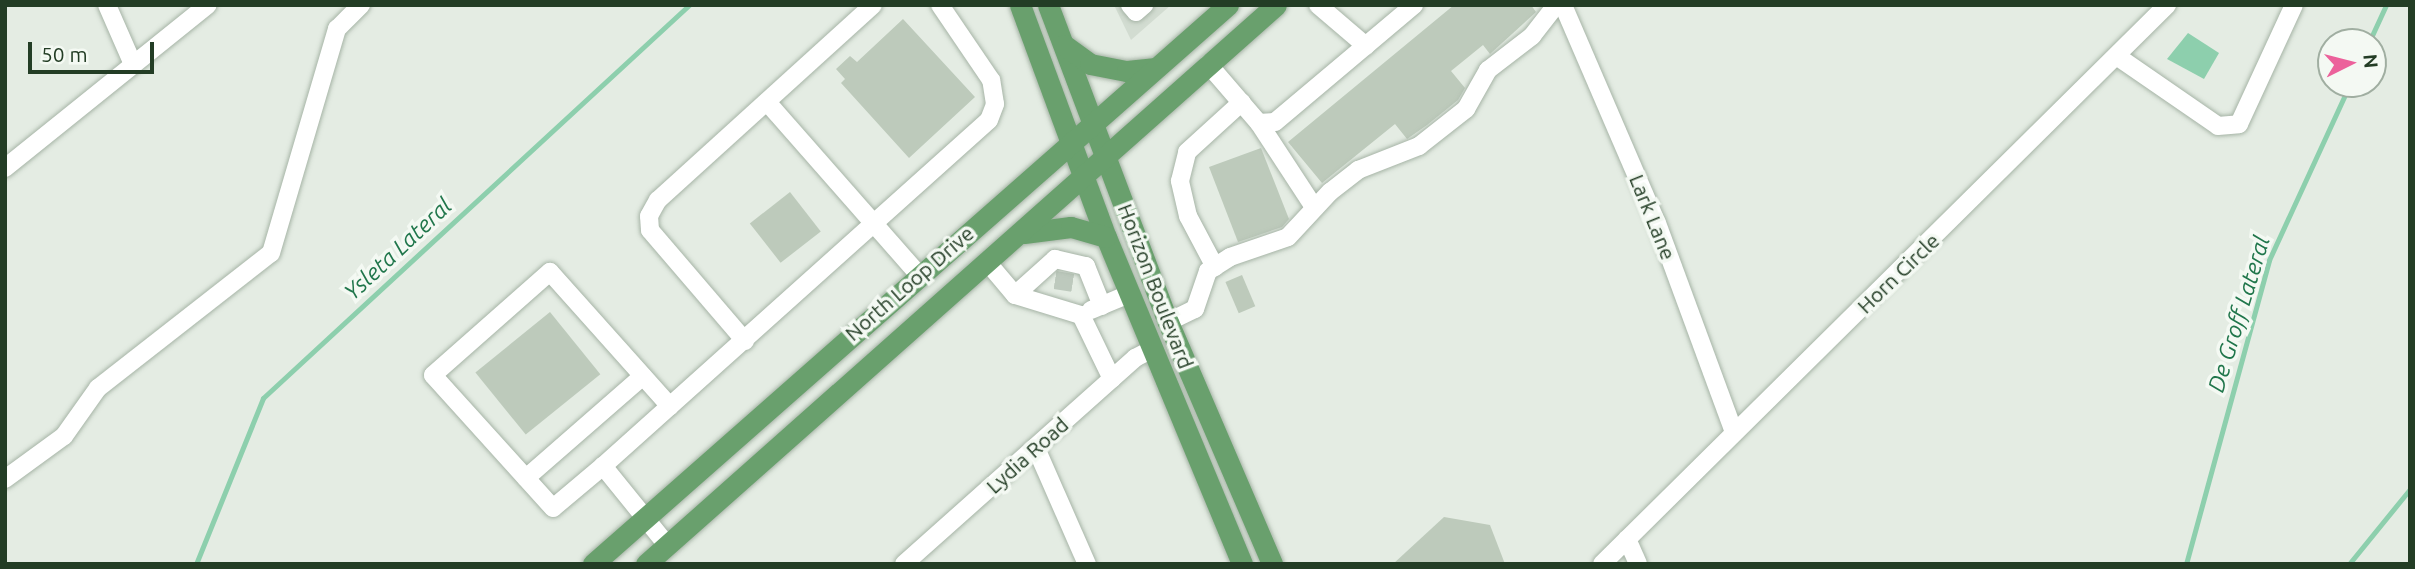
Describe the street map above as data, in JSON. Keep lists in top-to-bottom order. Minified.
{"streets":{"main road":["North Loop Drive","Horizon Boulevard"],"street":["Lark Lane","Horn Circle","Lydia Road"]},"crossings":[["Lark Lane","Horn Circle"],["North Loop Drive","Horizon Boulevard"],["Horizon Boulevard","Lydia Road"]],"water":["Ysleta Lateral","De Groff Lateral"],"scale_bar":"50 m","north":"right"}
